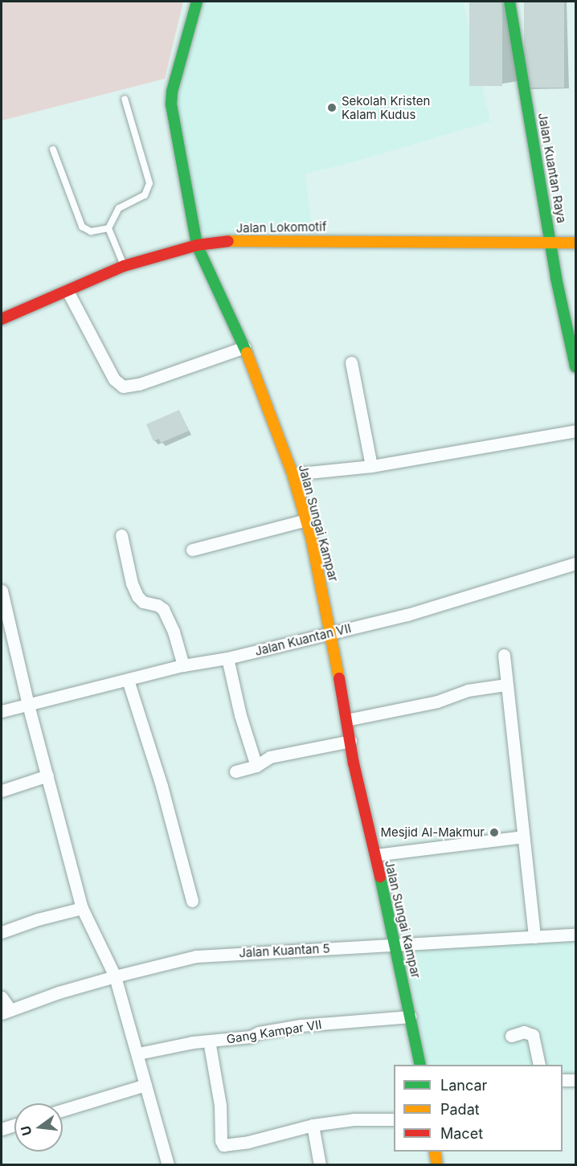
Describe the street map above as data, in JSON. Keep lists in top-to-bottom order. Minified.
{"streets":{"street":["Jalan Kuantan Raya","Jalan Lokomotif","Jalan Sungai Kampar","Jalan Kuantan VII","Jalan Kuantan 5","Gang Kampar VII"]},"crossings":[["Jalan Kuantan Raya","Jalan Lokomotif"],["Jalan Lokomotif","Jalan Sungai Kampar"],["Jalan Sungai Kampar","Jalan Kuantan VII"],["Jalan Sungai Kampar","Jalan Kuantan 5"],["Jalan Sungai Kampar","Gang Kampar VII"]],"places":["Sekolah Kristen Kalam Kudus","Mesjid Al-Makmur"],"legend":["Lancar","Padat","Macet"],"north":"left"}
